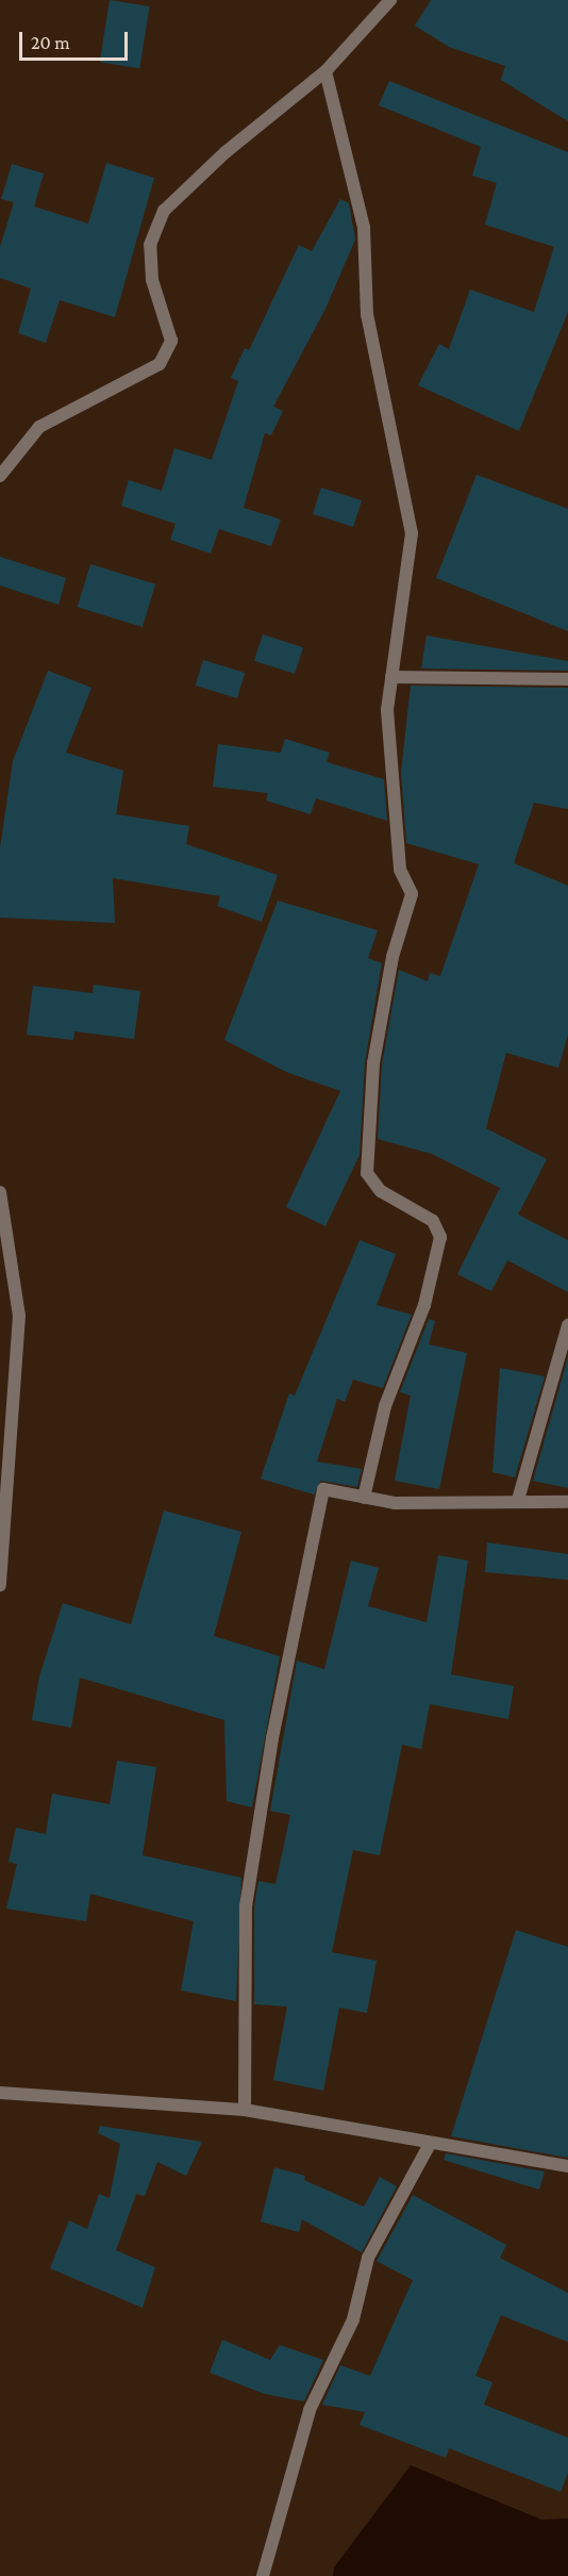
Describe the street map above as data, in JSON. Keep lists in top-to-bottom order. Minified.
{"scale_bar":"20 m"}
